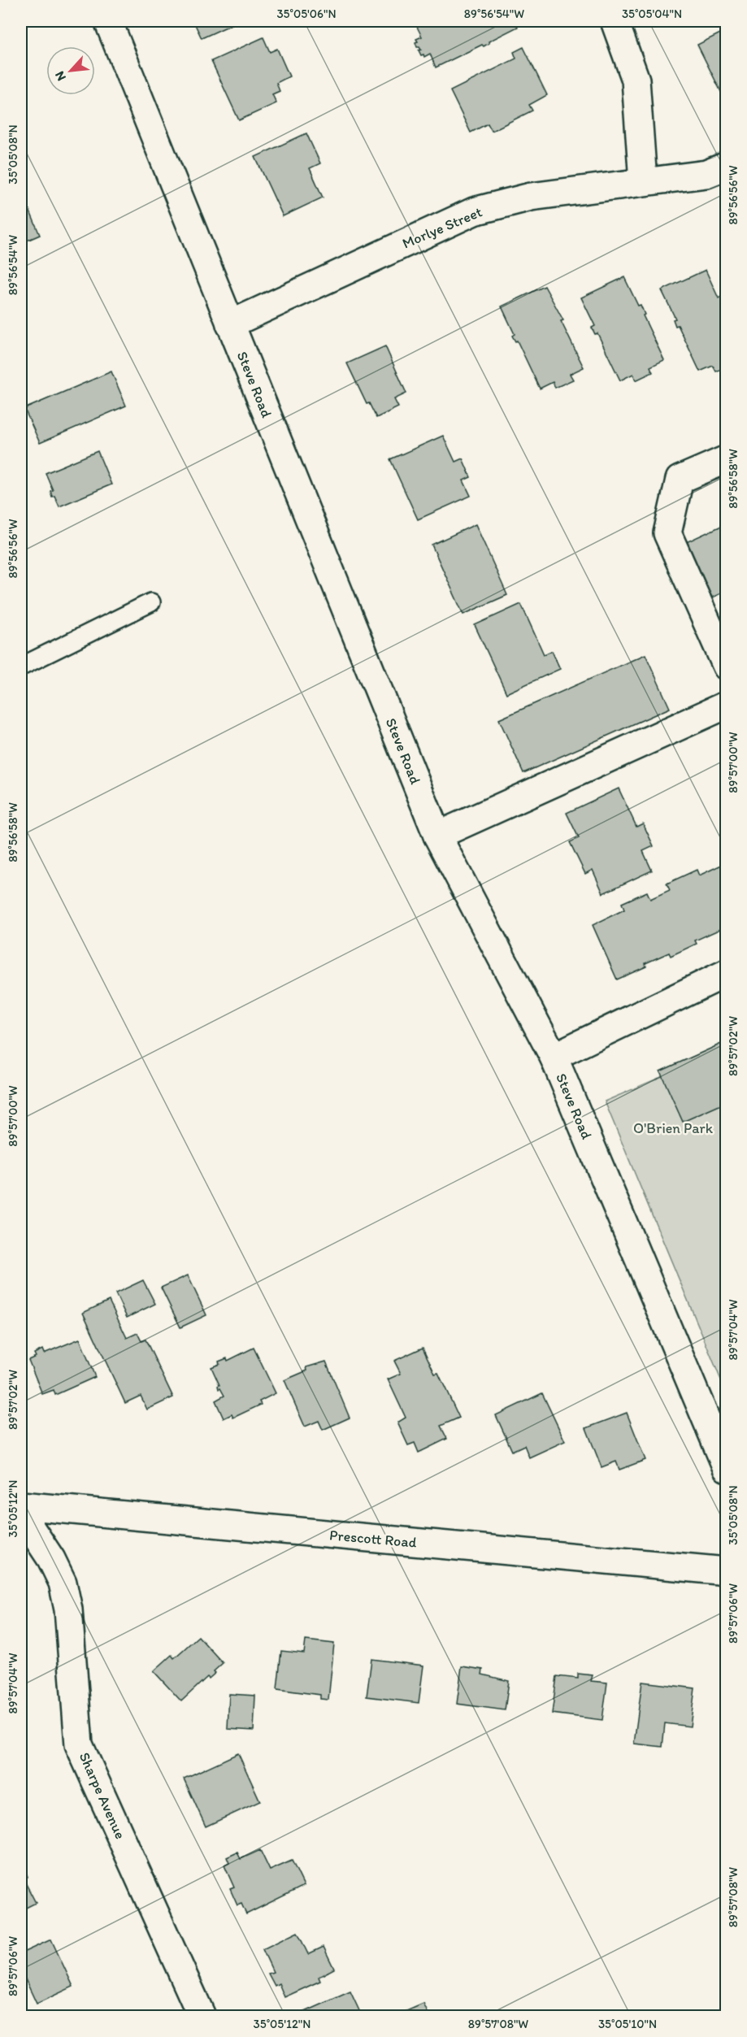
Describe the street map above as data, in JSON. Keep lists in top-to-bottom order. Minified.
{"streets":{"street":["Morlye Street","Steve Road","Prescott Road","Sharpe Avenue"]},"crossings":[["Morlye Street","Steve Road"]],"parks":["O'Brien Park"],"north":"bottom left","coordinates":["35°05'06\"N","89°56'54\"W","35°05'04\"N","35°05'08\"N","89°56'56\"W","89°56'58\"W","89°57'00\"W","89°57'02\"W","89°57'04\"W","35°05'12\"N","89°57'06\"W","89°57'08\"W","35°05'10\"N"]}
